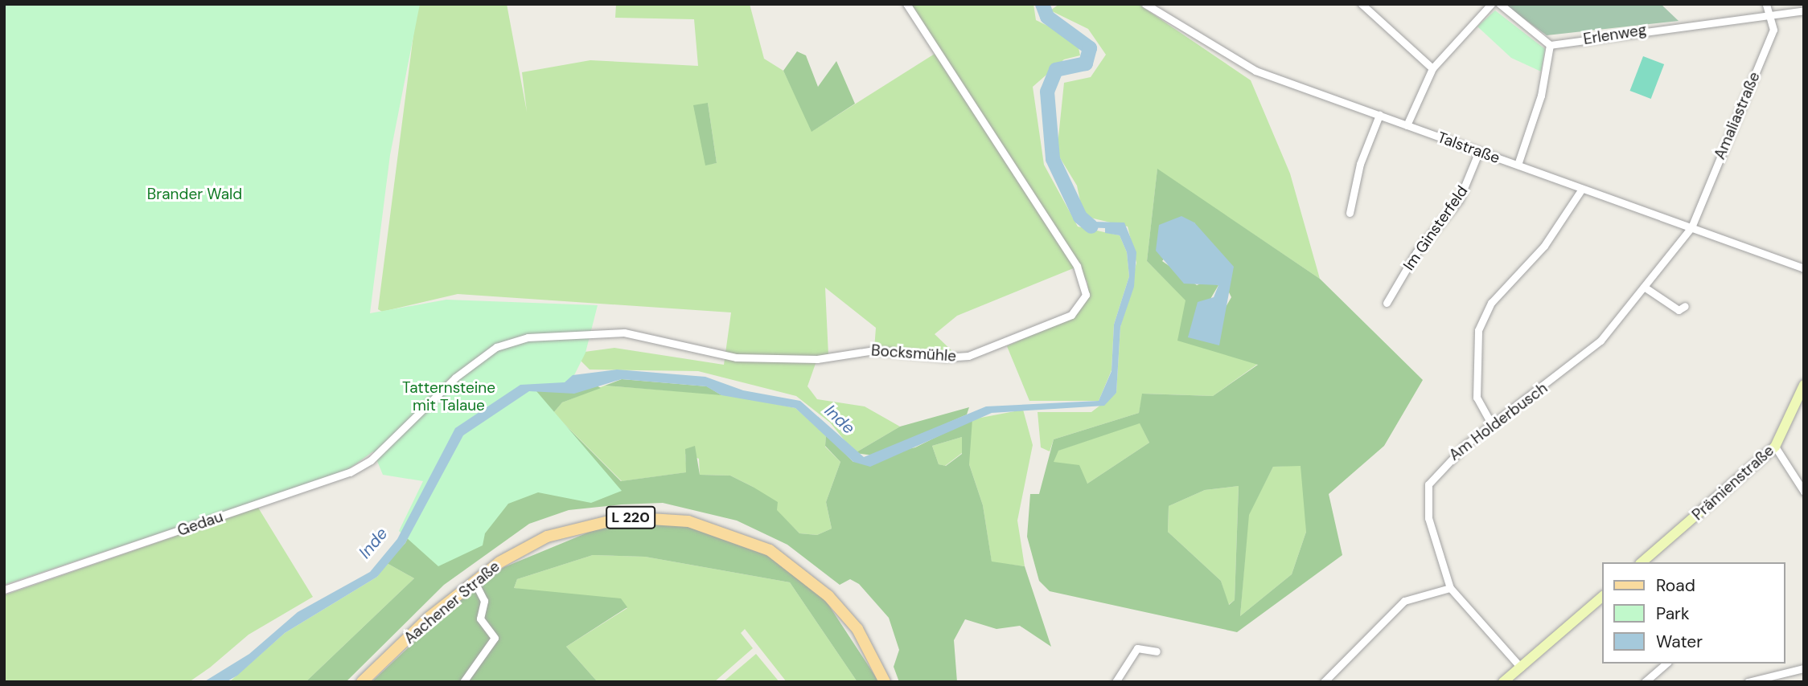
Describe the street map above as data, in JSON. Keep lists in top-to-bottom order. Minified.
{"streets":{"main road":["L 220","Aachener Straße"],"street":["Erlenweg","Amaliastraße","Talstraße","Im Ginsterfeld","Bocksmühle","Am Holderbusch","Prämienstraße","Gedau"]},"crossings":[["Erlenweg","Amaliastraße"],["Amaliastraße","Talstraße"],["Amaliastraße","Am Holderbusch"],["Talstraße","Im Ginsterfeld"],["Talstraße","Am Holderbusch"],["Bocksmühle","Gedau"]],"water":["Inde"],"parks":["Brander Wald","Tatternsteine mit Talaue"],"legend":["Road","Park","Water"]}
